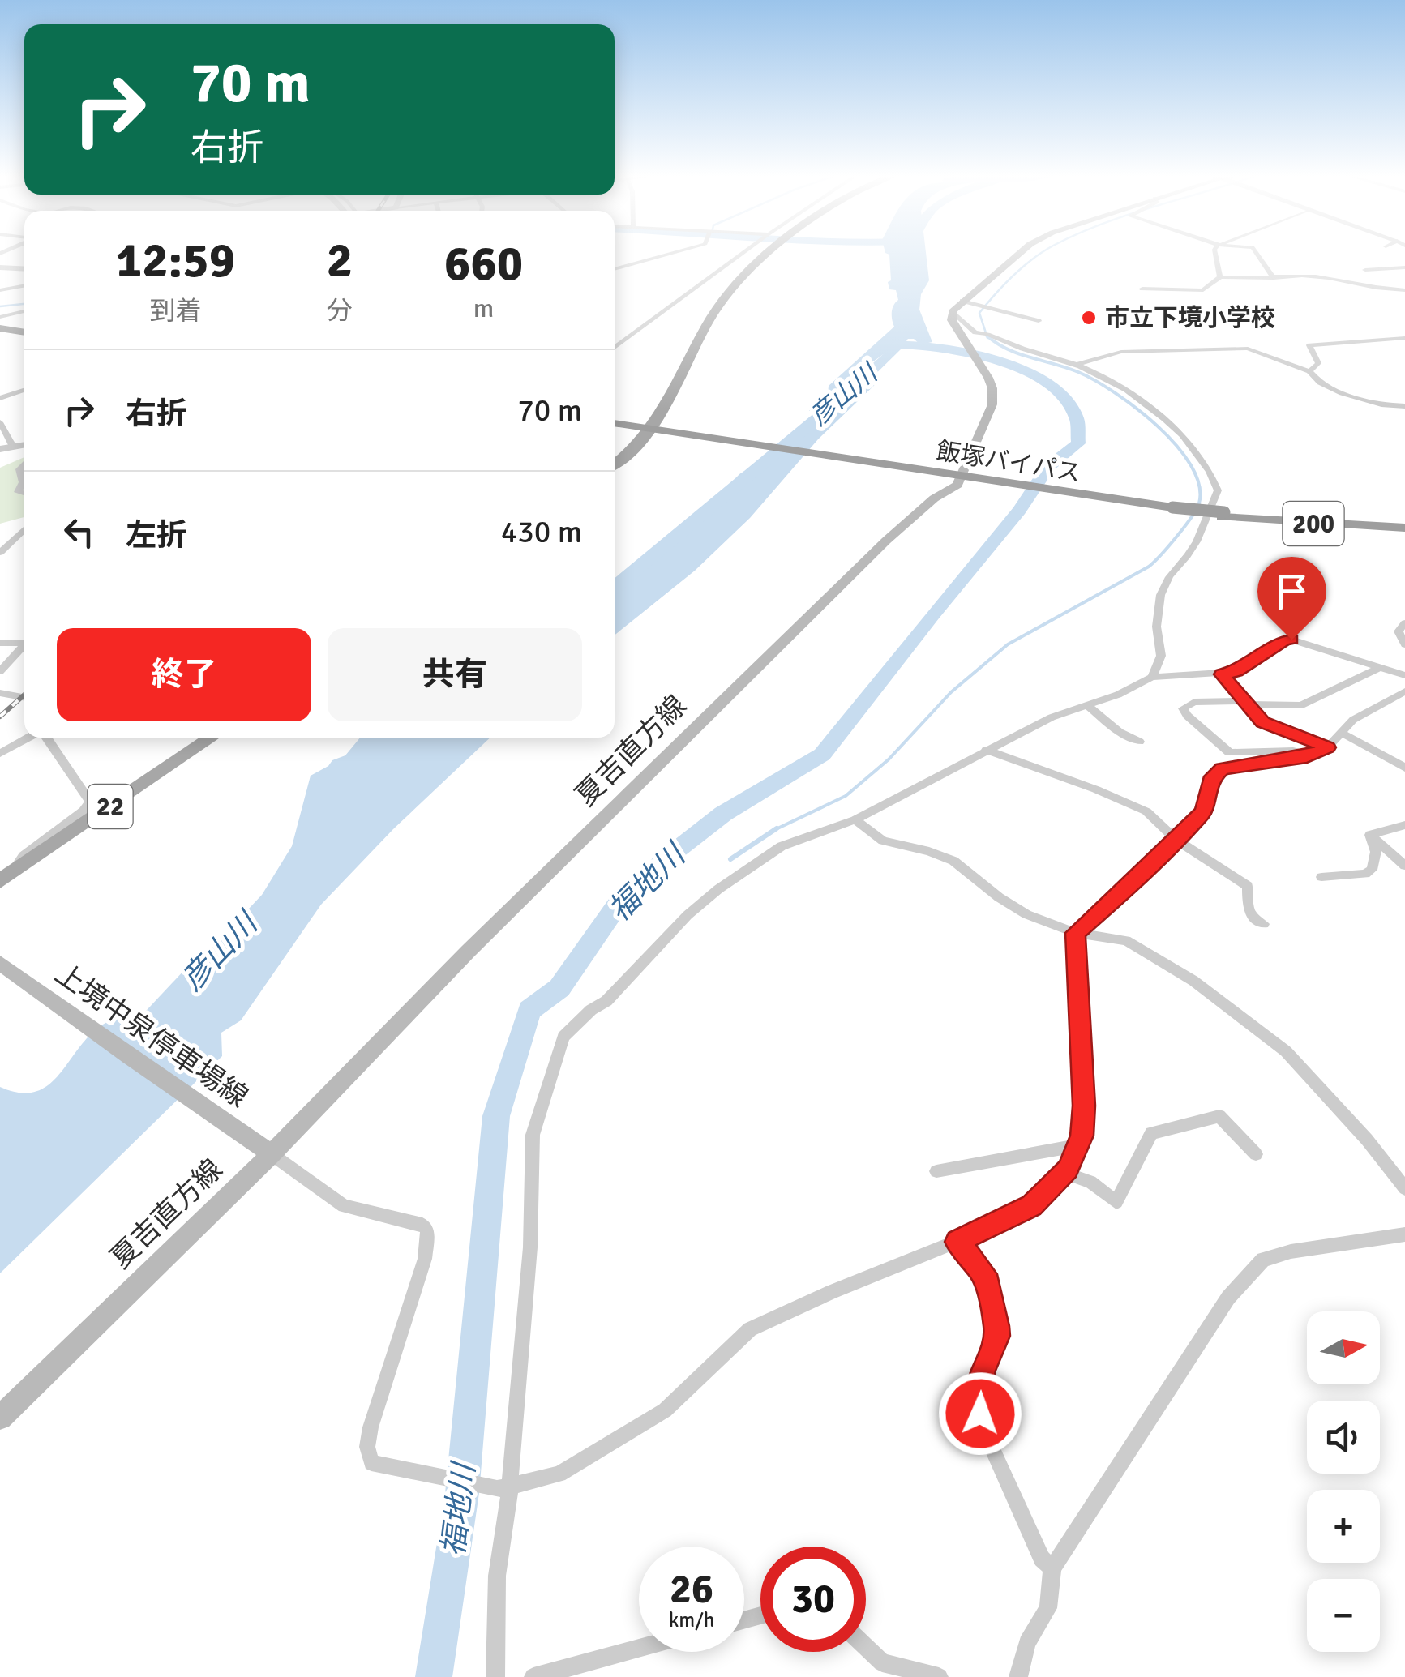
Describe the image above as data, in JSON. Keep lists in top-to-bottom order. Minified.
{"streets":{"highway":["200"],"main road":["夏吉直方線","22","上境中泉停車場線"]},"crossings":[["200","夏吉直方線"],["夏吉直方線","上境中泉停車場線"]],"water":["彦山川","福地川"],"places":["市立下境小学校"],"north":"right","page":{"turn":["70 m","右折"],"eta":["12:59","到着","2","分","660","m"],"list":[{"name":"右折","value":"70 m"},{"name":"左折","value":"430 m"}],"buttons":["終了","共有"],"map_buttons":["+","−"],"speed":"26 km/h","limit":"30"}}
